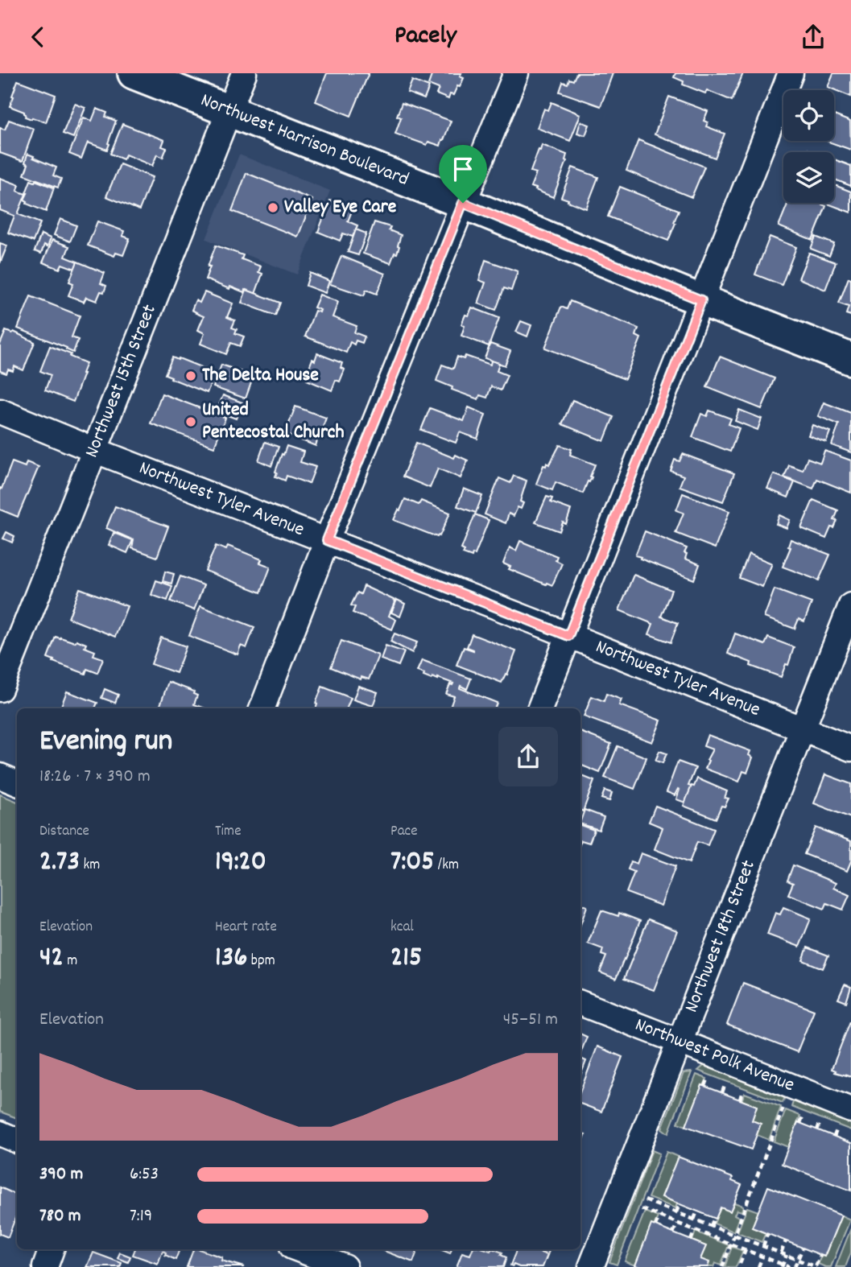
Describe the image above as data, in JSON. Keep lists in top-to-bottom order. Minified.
{"streets":{"main road":["Northwest Harrison Boulevard"],"street":["Northwest 15th Street","Northwest Tyler Avenue","Northwest 18th Street","Northwest Polk Avenue"]},"crossings":[["Northwest Harrison Boulevard","Northwest 15th Street"],["Northwest 15th Street","Northwest Tyler Avenue"],["Northwest Tyler Avenue","Northwest 18th Street"],["Northwest 18th Street","Northwest Polk Avenue"]],"places":["Valley Eye Care","The Delta House","United Pentecostal Church"],"page":{"header":"Pacely","heading":["Evening run","18:26 · 7 × 390 m"],"stats":[["Distance","2.73 km"],["Time","19:20"],["Pace","7:05 /km"],["Elevation","42 m"],["Heart rate","136 bpm"],["kcal","215"]],"chart":["Elevation","45–51 m"],"list":[{"name":"390 m","note":"6:53"},{"name":"780 m","note":"7:19"}]}}
